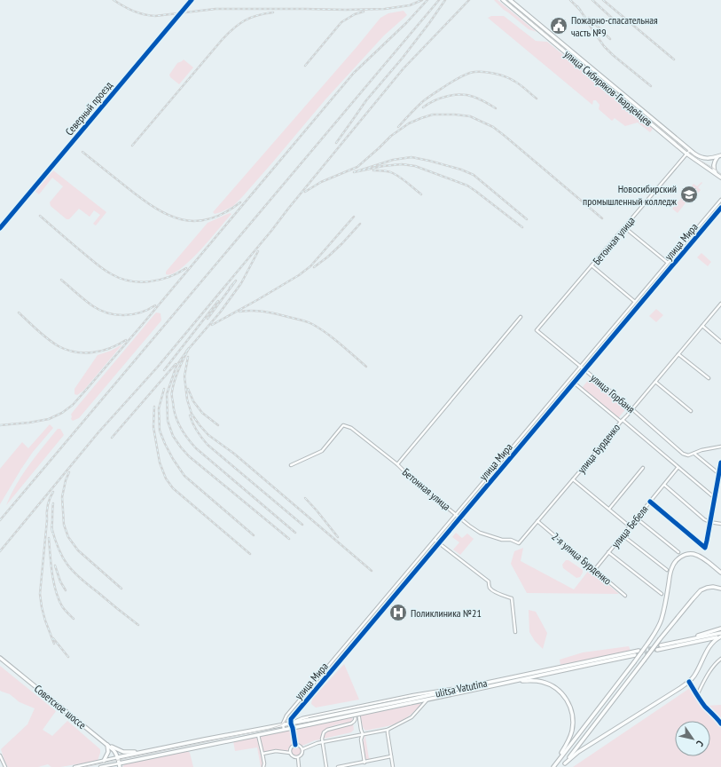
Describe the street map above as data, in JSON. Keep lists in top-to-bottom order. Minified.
{"streets":{"main road":["улица Сибиряков-Гвардейцев","ulitsa Vatutina","Советское шоссе"],"street":["Северный проезд","Бетонная улица","улица Мира","улица Горбаня","улица Бурденко","улица Бебеля","2-я улица Бурденко"]},"crossings":[["улица Сибиряков-Гвардейцев","Бетонная улица"],["Бетонная улица","улица Мира"],["Бетонная улица","улица Горбаня"],["Бетонная улица","улица Бурденко"],["улица Мира","улица Горбаня"],["улица Мира","улица Бурденко"],["улица Мира","ulitsa Vatutina"],["улица Горбаня","улица Бурденко"],["улица Горбаня","улица Бебеля"],["улица Бурденко","2-я улица Бурденко"],["улица Бебеля","2-я улица Бурденко"]],"places":{"public building":["Пожарно-спасательная часть №9"],"school or university":["Новосибирский промышленный колледж"],"hospital":["Поликлиника №21"]},"north":"bottom right"}
